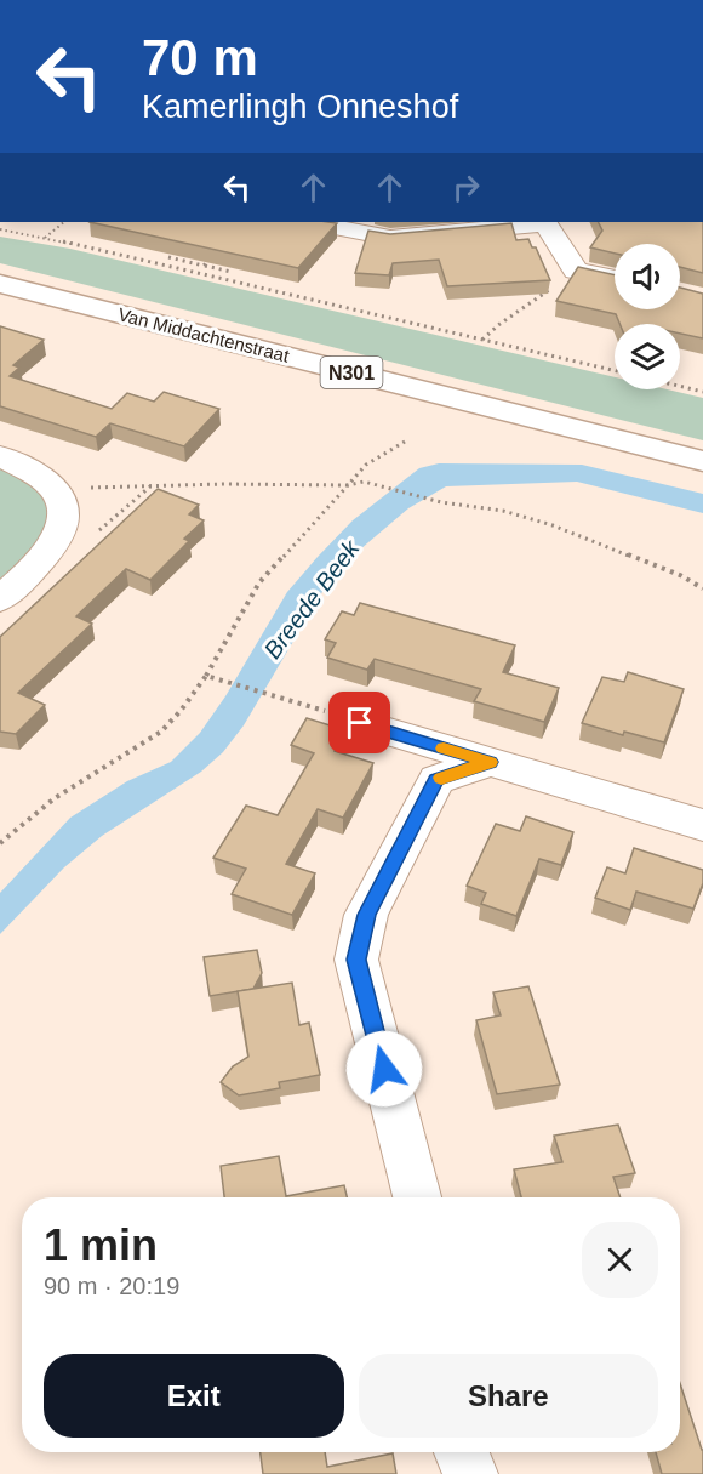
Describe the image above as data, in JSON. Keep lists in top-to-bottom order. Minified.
{"streets":{"main road":["Van Middachtenstraat","N301"]},"water":["Breede Beek"],"page":{"turn":["70 m","Kamerlingh Onneshof"],"heading":["1 min","90 m · 20:19"],"buttons":["Exit","Share"]}}
